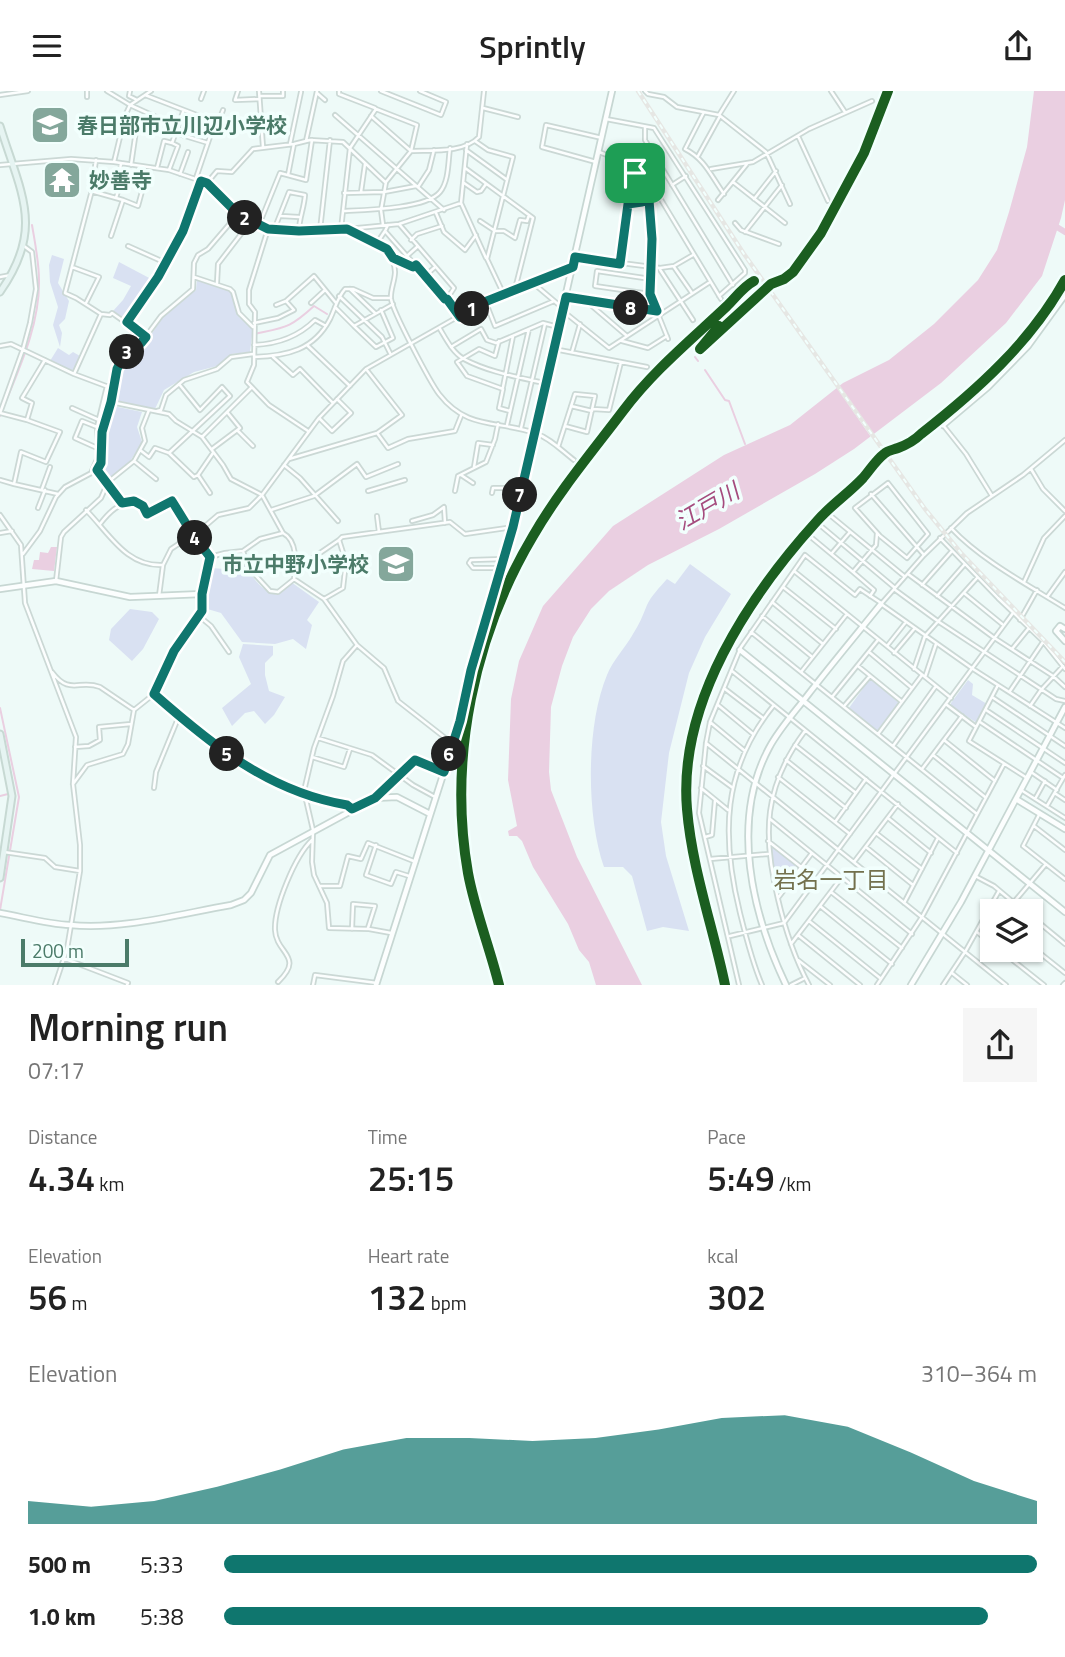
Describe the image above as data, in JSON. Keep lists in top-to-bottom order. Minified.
{"districts":["岩名一丁目"],"water":["江戸川"],"places":{"school or university":["春日部市立川辺小学校","市立中野小学校"],"temple":["妙善寺"]},"scale_bar":"200 m","page":{"header":"Sprintly","pins":["2","8","1","3","7","4","5","6"],"scale":"200 m","heading":["Morning run","07:17"],"stats":[["Distance","4.34 km"],["Time","25:15"],["Pace","5:49 /km"],["Elevation","56 m"],["Heart rate","132 bpm"],["kcal","302"]],"chart":["Elevation","310–364 m"],"list":[{"name":"500 m","note":"5:33"},{"name":"1.0 km","note":"5:38"}]}}
